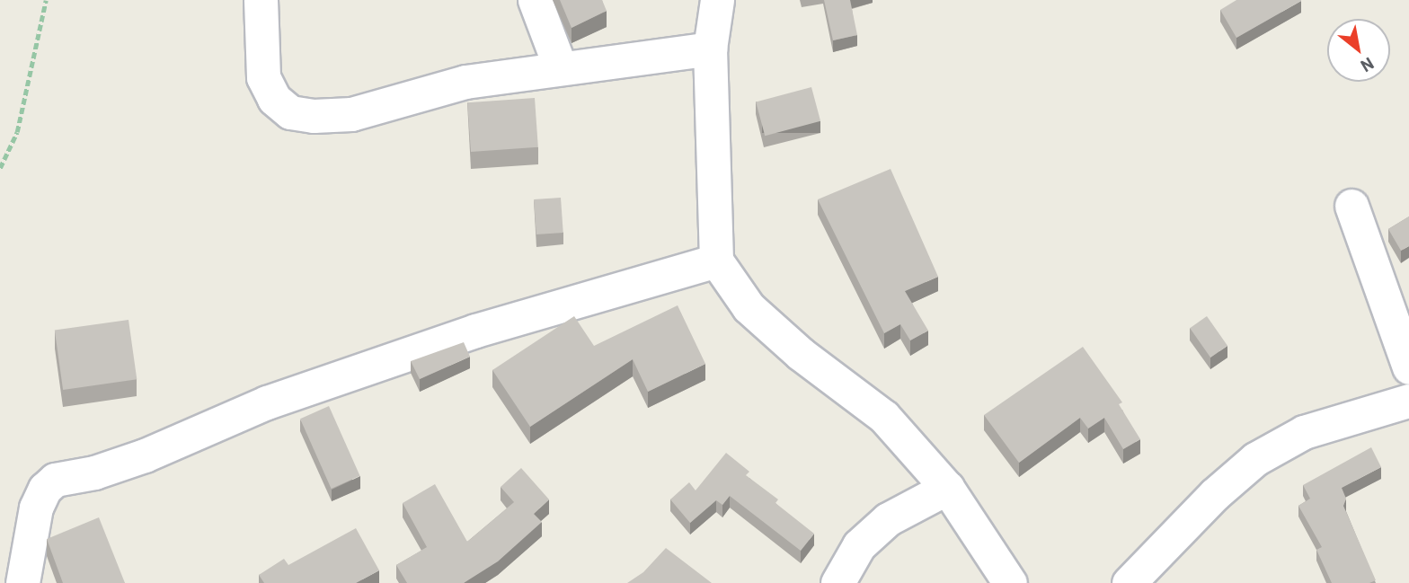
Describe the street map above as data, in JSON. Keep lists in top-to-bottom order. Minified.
{"north":"bottom right"}
